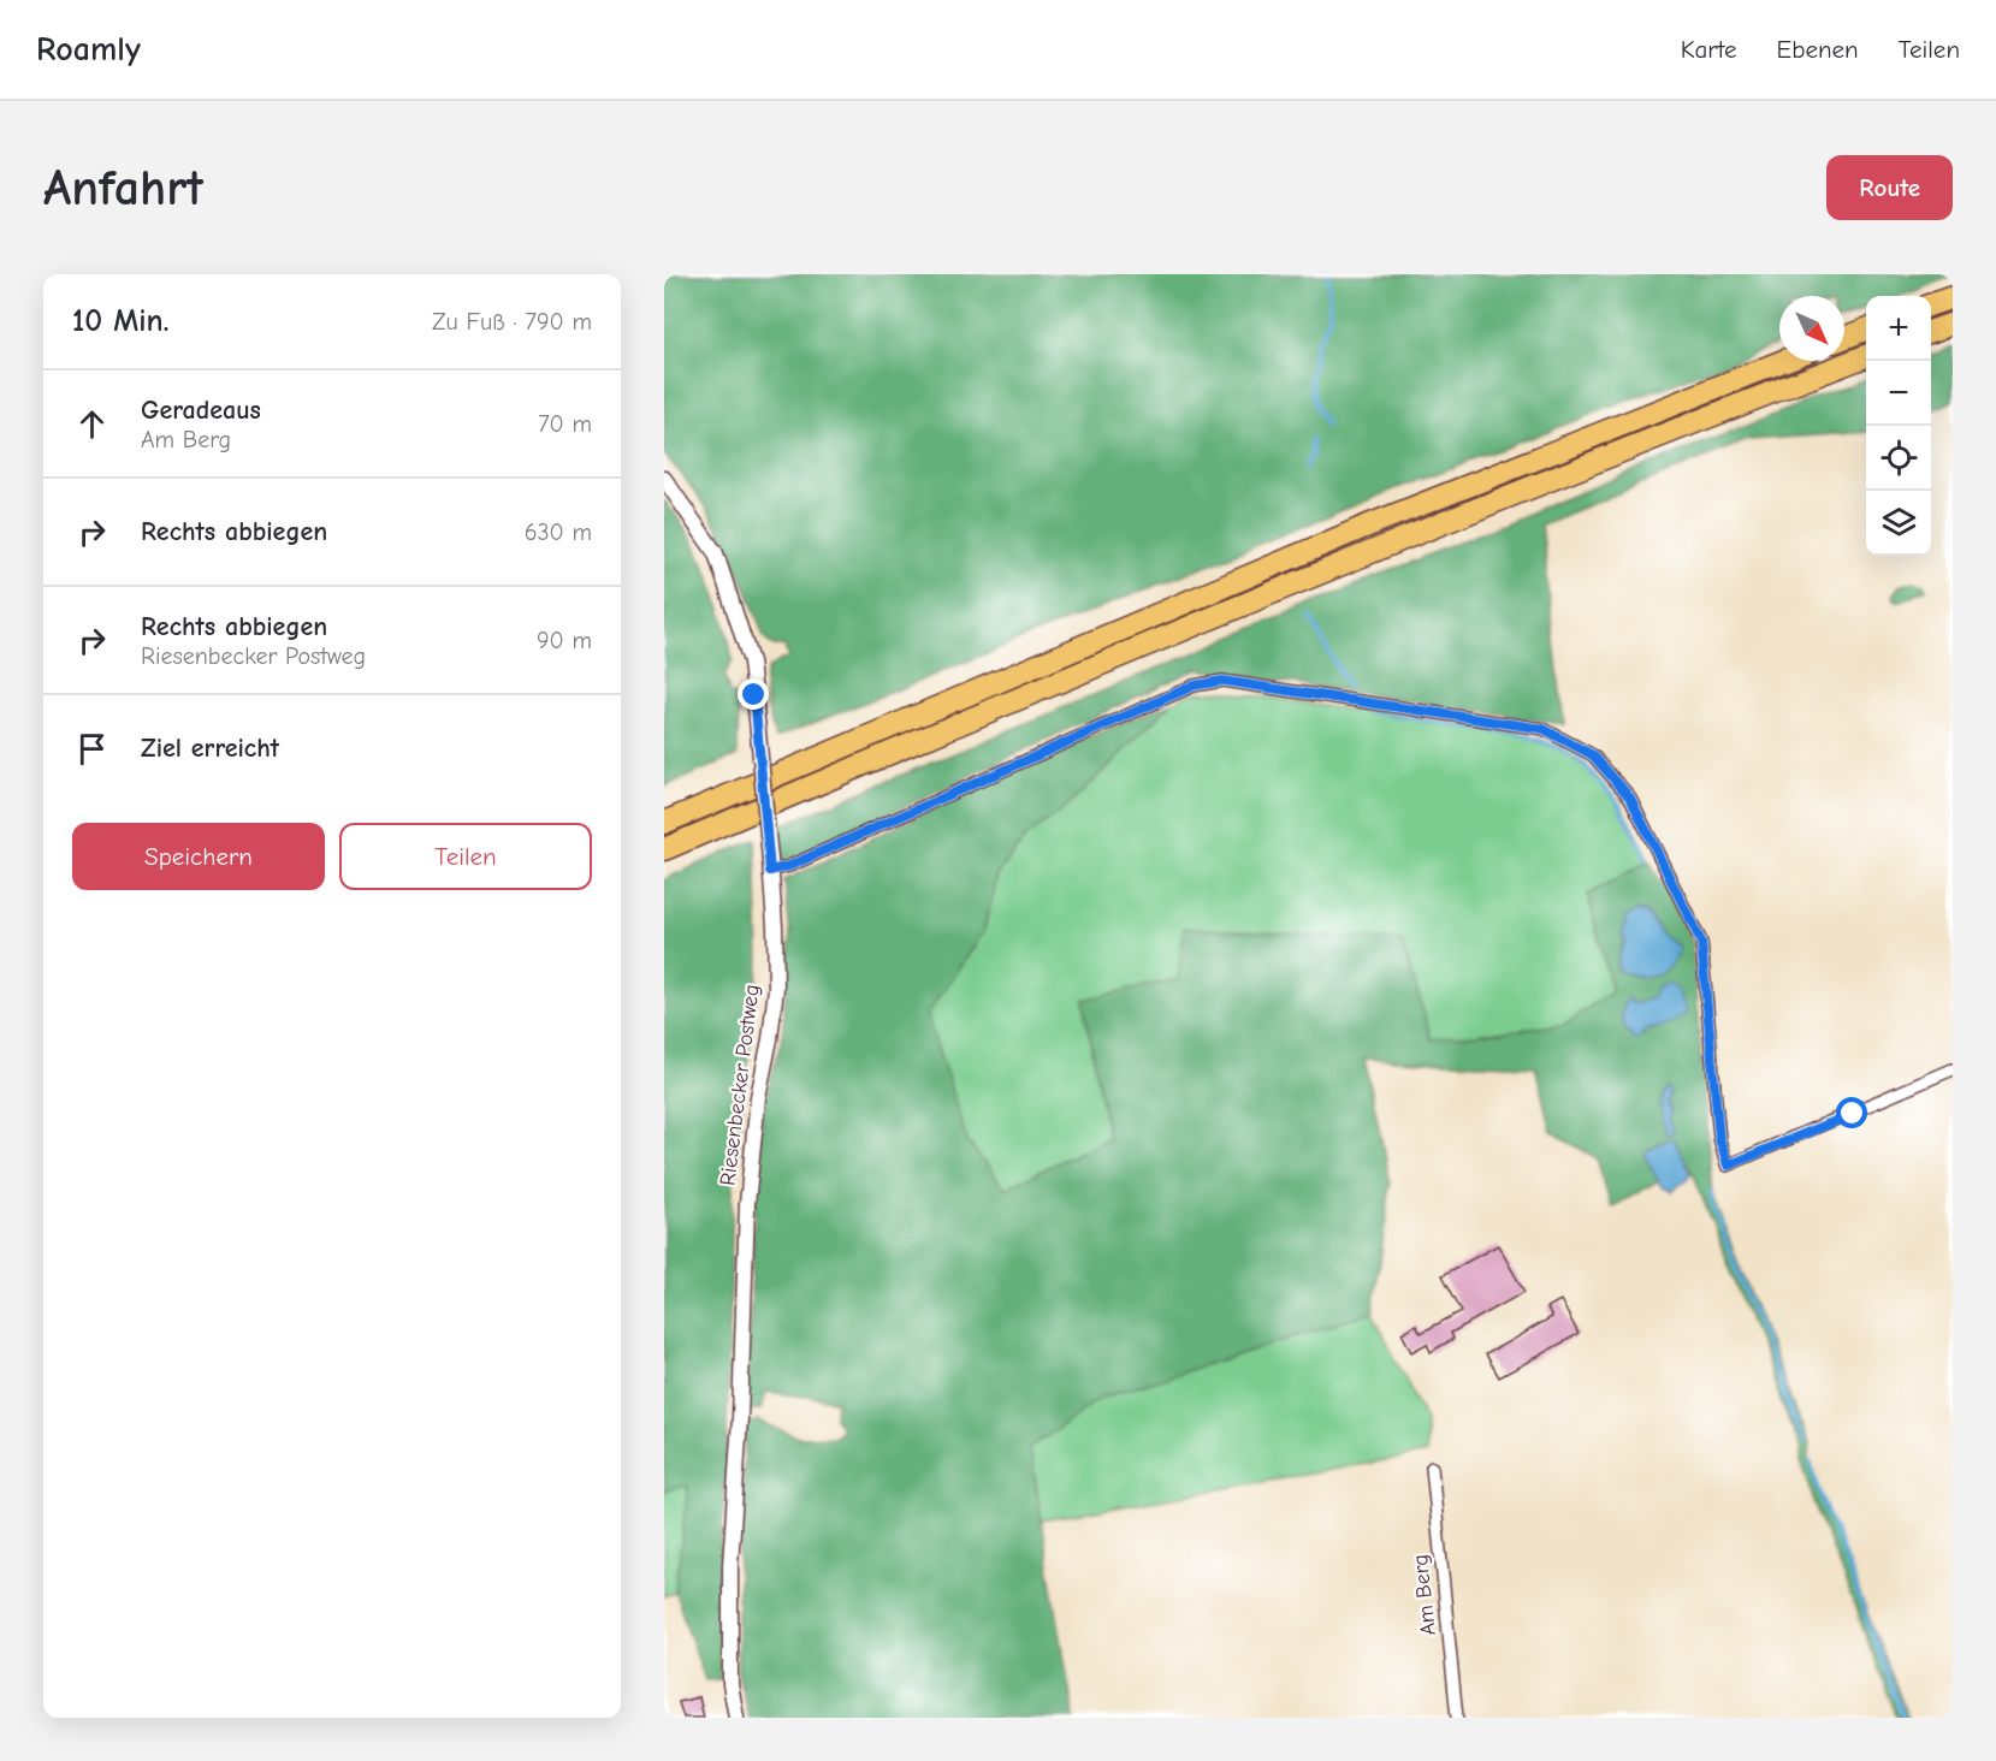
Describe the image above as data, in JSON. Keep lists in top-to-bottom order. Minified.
{"streets":{"street":["Riesenbecker Postweg","Am Berg"]},"north":"bottom right","page":{"header":"Roamly","nav":["Karte","Ebenen","Teilen"],"buttons":["Route",["Speichern","Teilen"]],"title":"Anfahrt","heading":["10 Min.","Zu Fuß · 790 m"],"map_buttons":["+","−"],"list":[["Geradeaus","Am Berg","70 m"],["Rechts abbiegen","630 m"],["Rechts abbiegen","Riesenbecker Postweg","90 m"],"Ziel erreicht"]}}
